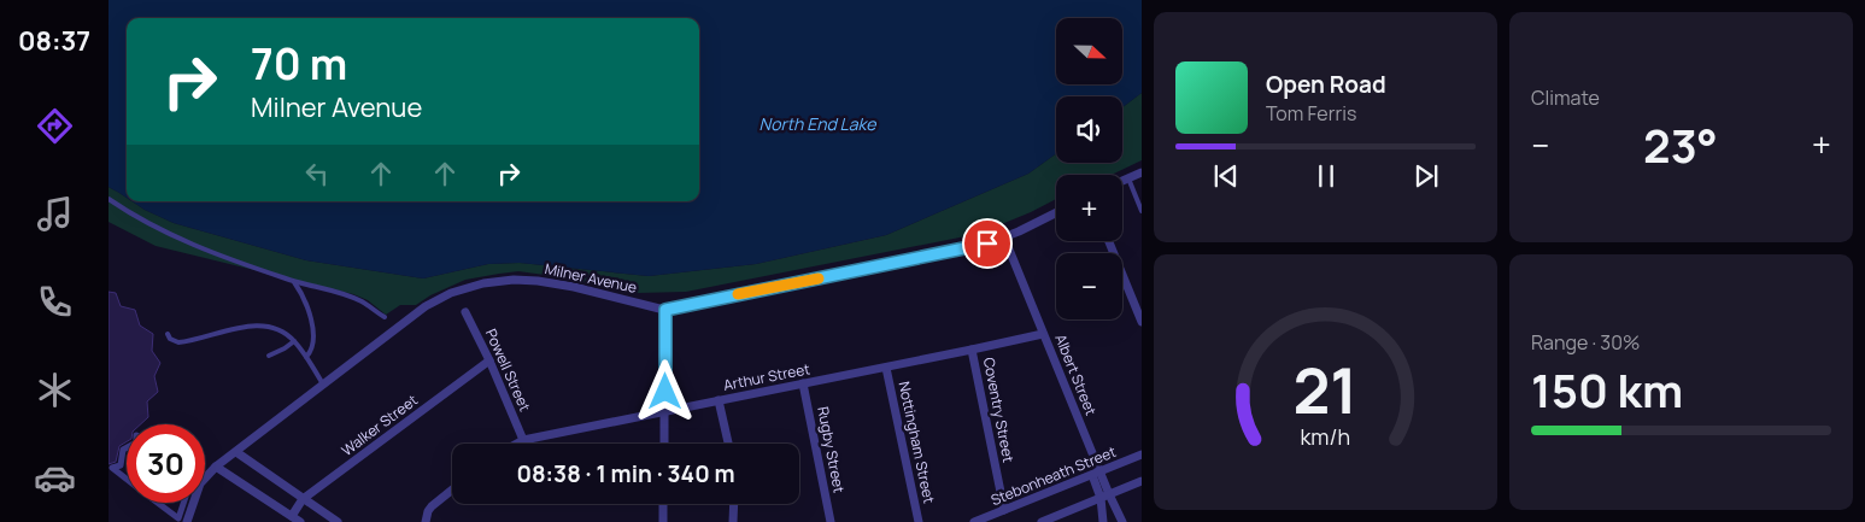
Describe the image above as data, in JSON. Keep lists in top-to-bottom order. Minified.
{"streets":{"street":["Milner Avenue","Powell Street","Albert Street","Arthur Street","Coventry Street","Walker Street","Nottingham Street","Rugby Street","Stebonheath Street"]},"crossings":[["Milner Avenue","Albert Street"],["Powell Street","Arthur Street"],["Powell Street","Walker Street"],["Albert Street","Arthur Street"],["Albert Street","Stebonheath Street"],["Arthur Street","Coventry Street"],["Arthur Street","Nottingham Street"],["Arthur Street","Rugby Street"],["Coventry Street","Stebonheath Street"]],"water":["North End Lake"],"north":"right","page":{"tabs":"08:37","tile":["Climate",["Range · 30%","150 km"]],"map_buttons":["+","−"],"turn":["70 m","Milner Avenue"],"song":["Open Road","Tom Ferris"],"heat":["−","23°","+"],"limit":"30","trip":"08:38 · 1 min · 340 m","gauge":["21","km/h"]}}
